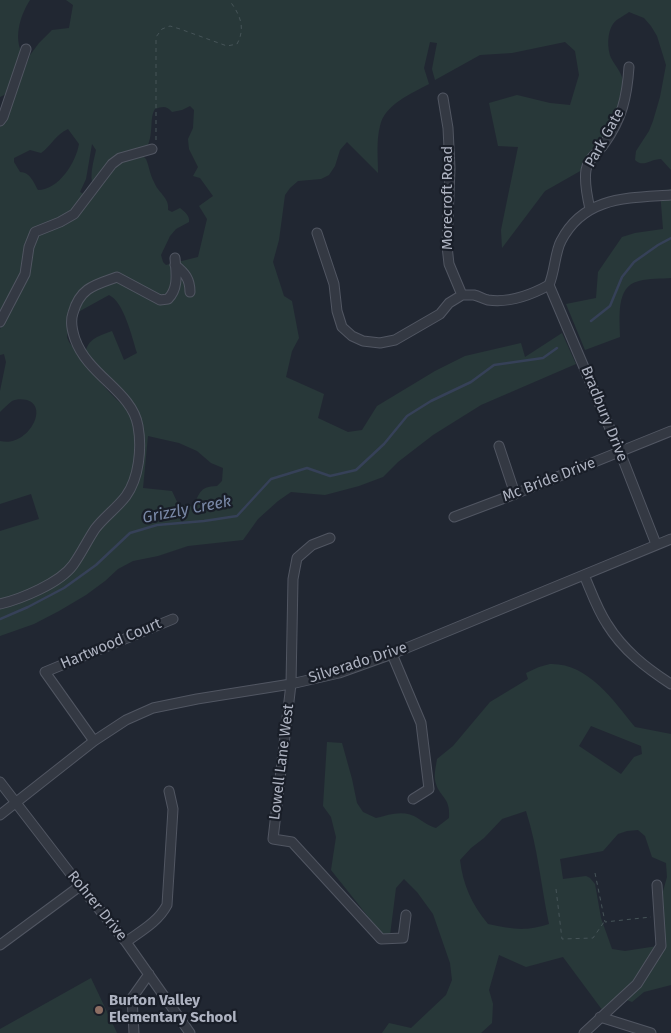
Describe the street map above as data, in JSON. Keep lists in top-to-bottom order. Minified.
{"streets":{"street":["Park Gate","Morecroft Road","Bradbury Drive","Mc Bride Drive","Hartwood Court","Silverado Drive","Lowell Lane West","Rohrer Drive"]},"crossings":[["Bradbury Drive","Mc Bride Drive"],["Bradbury Drive","Silverado Drive"],["Hartwood Court","Silverado Drive"],["Silverado Drive","Lowell Lane West"],["Silverado Drive","Rohrer Drive"]],"water":["Grizzly Creek"],"places":["Burton Valley Elementary School"]}
